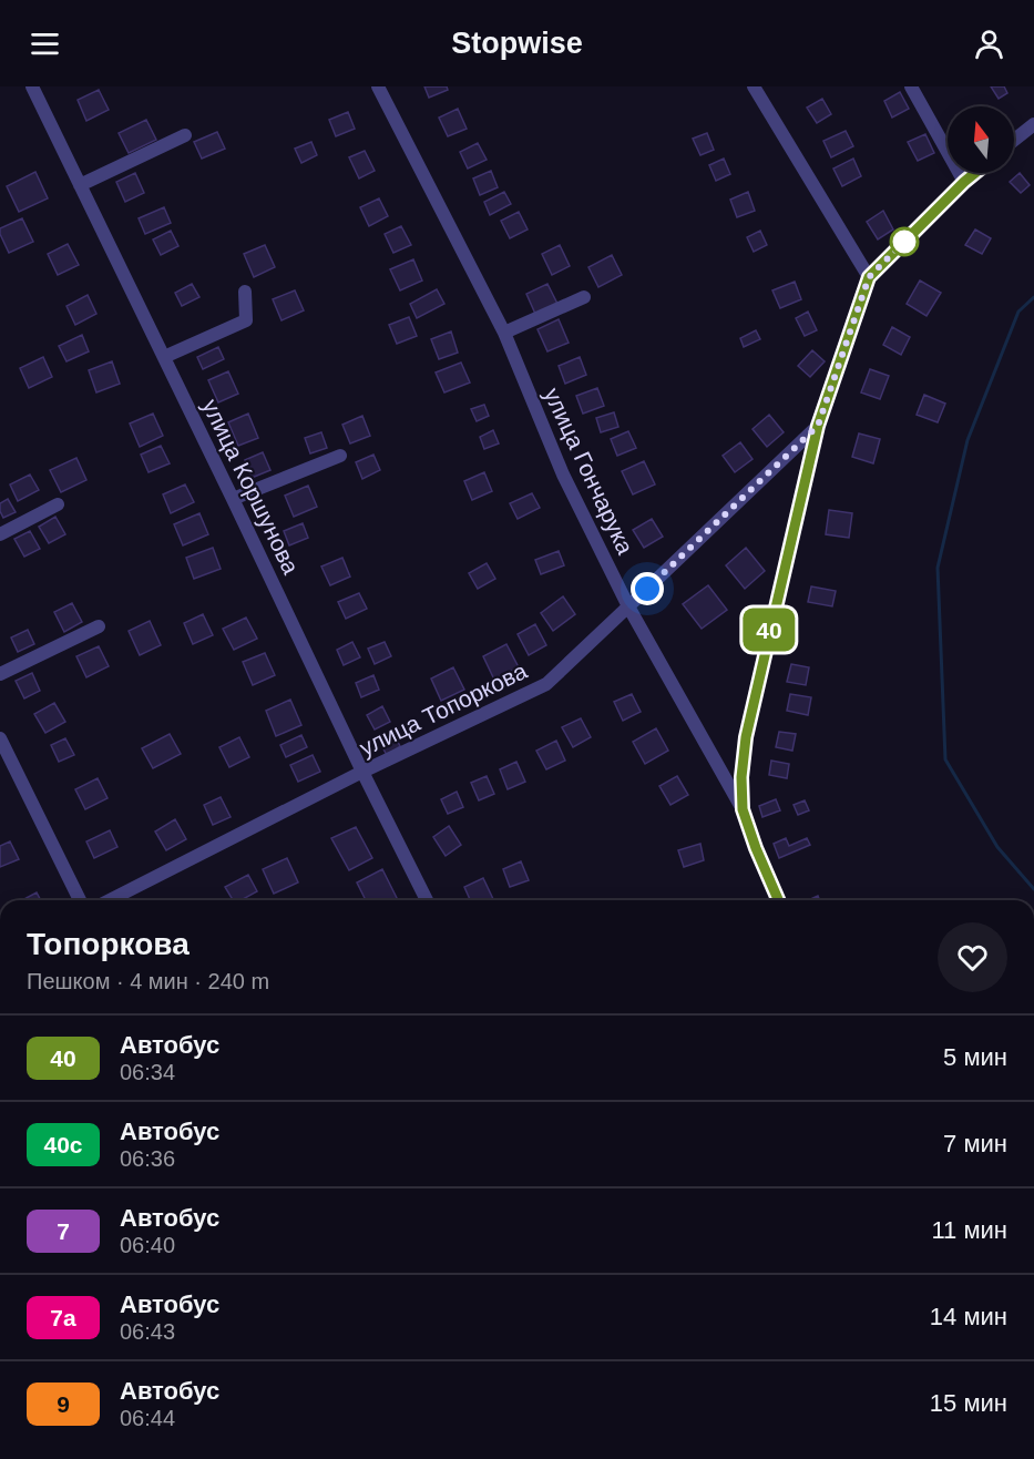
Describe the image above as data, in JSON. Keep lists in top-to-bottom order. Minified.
{"streets":{"street":["улица Гончарука","улица Коршунова","улица Топоркова"]},"crossings":[["улица Гончарука","улица Топоркова"],["улица Коршунова","улица Топоркова"]],"lines":["bus line 40"],"north":"top","page":{"header":"Stopwise","on_map":"40","heading":["Топоркова","Пешком · 4 мин · 240 m"],"list":[{"mark":"40","name":"Автобус","note":"06:34","value":"5 мин"},{"mark":"40с","name":"Автобус","note":"06:36","value":"7 мин"},{"mark":"7","name":"Автобус","note":"06:40","value":"11 мин"},{"mark":"7а","name":"Автобус","note":"06:43","value":"14 мин"},{"mark":"9","name":"Автобус","note":"06:44","value":"15 мин"}]}}
